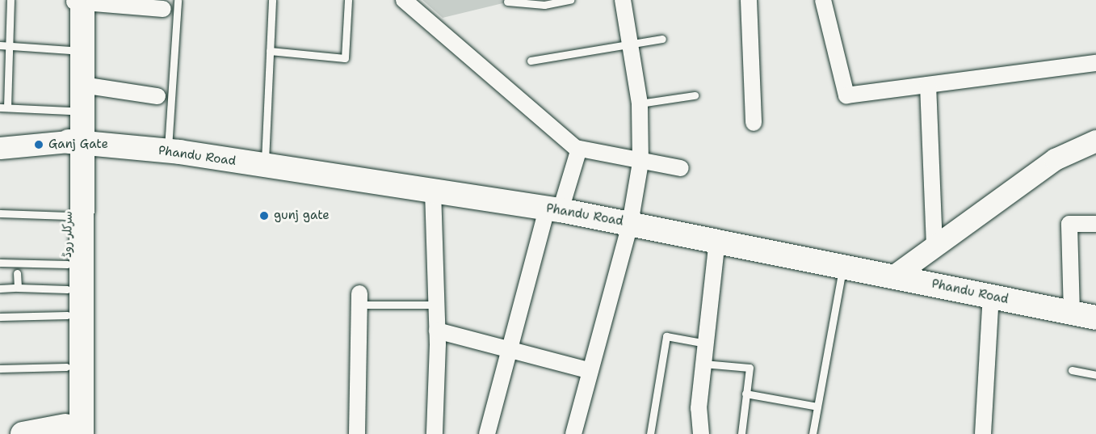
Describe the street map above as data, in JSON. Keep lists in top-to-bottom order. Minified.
{"streets":{"main road":["Phandu Road","سرکلر روڈ"]},"crossings":[["Phandu Road","سرکلر روڈ"]],"places":["Ganj Gate","gunj gate"]}
